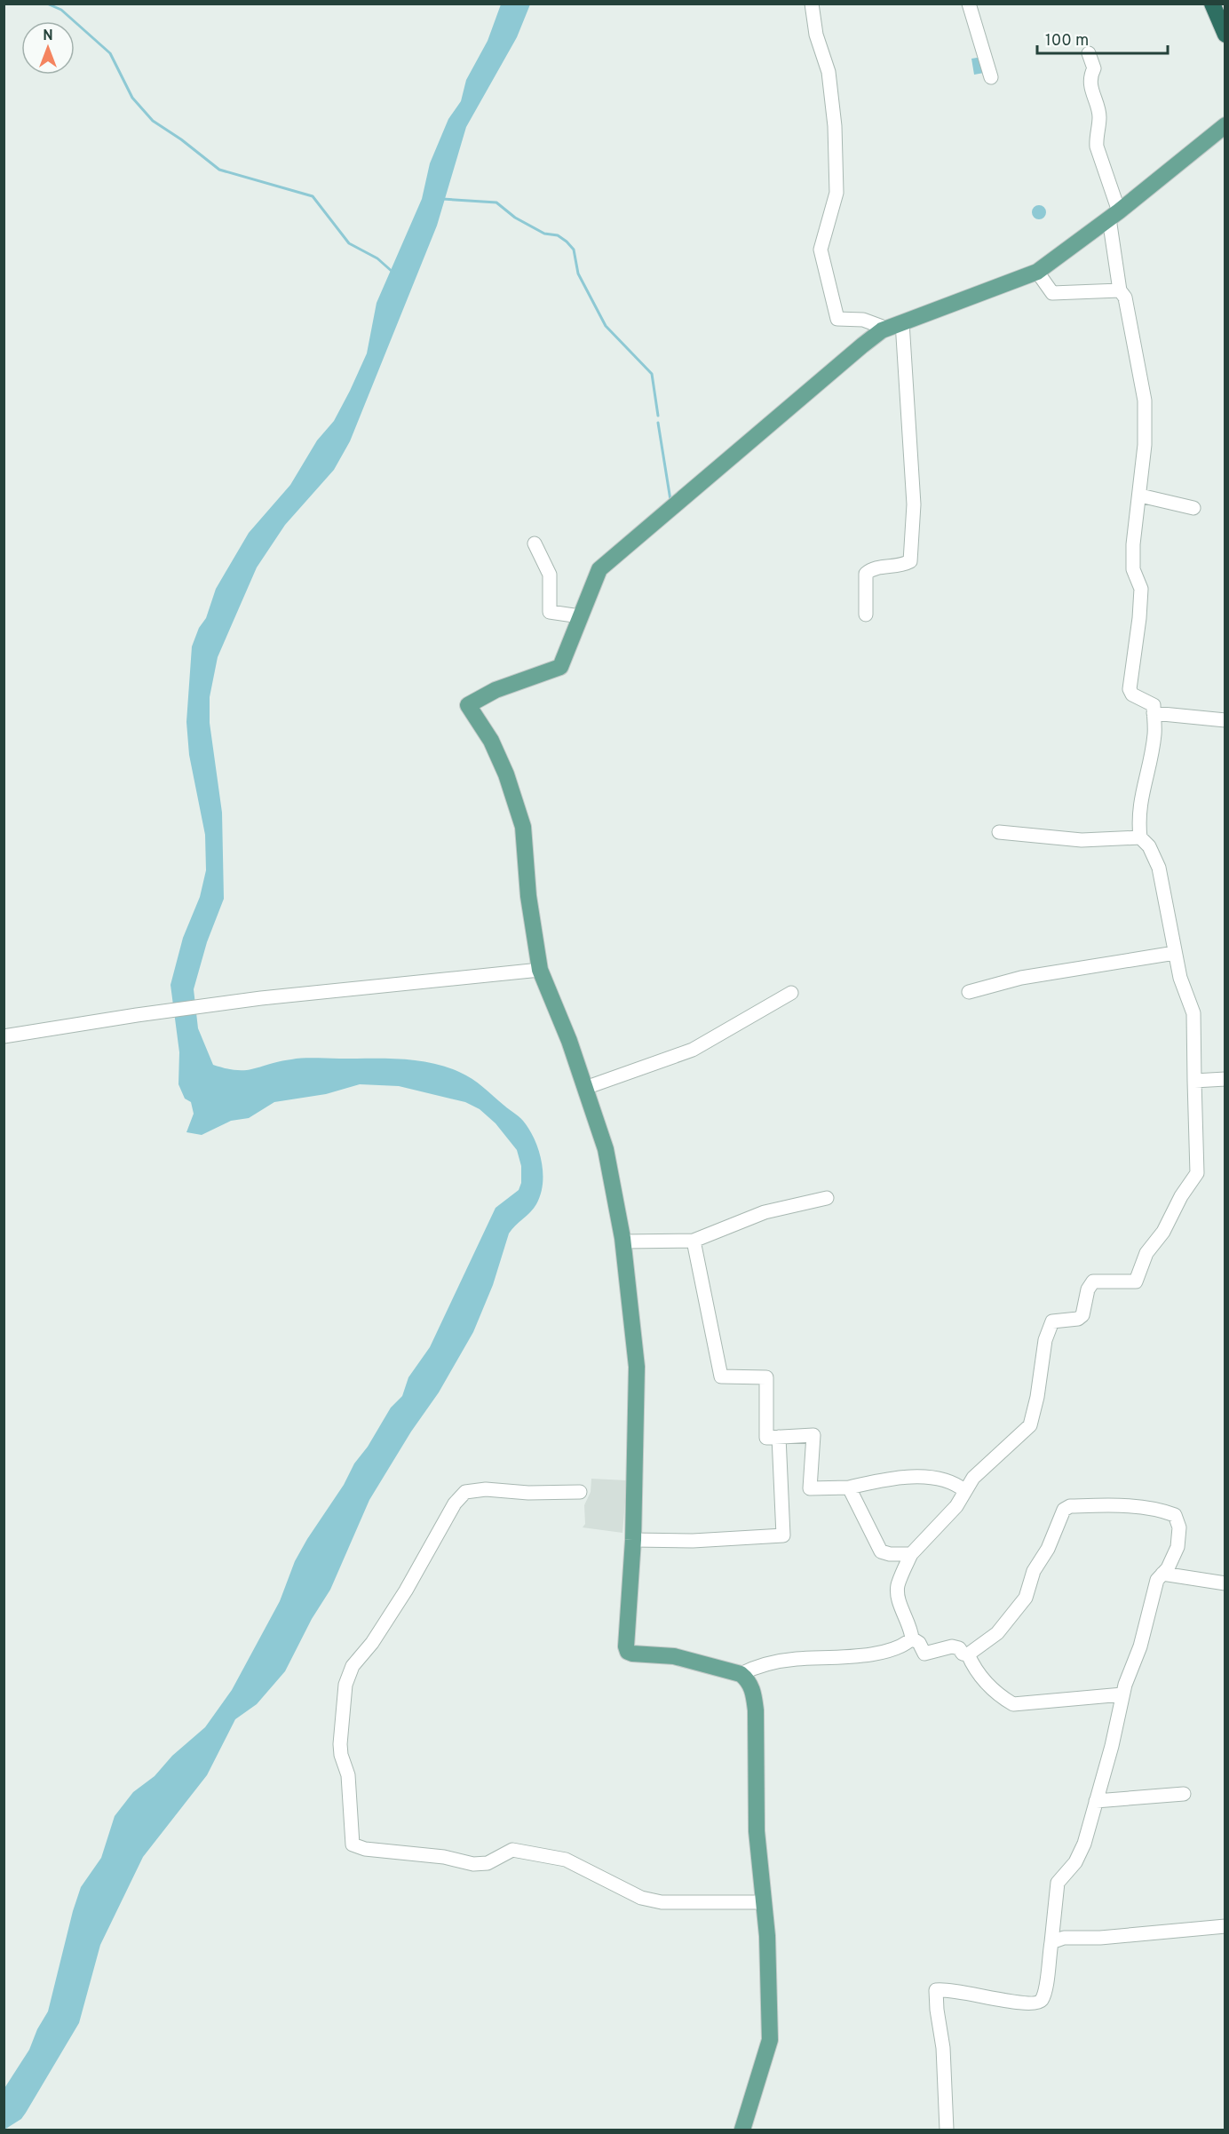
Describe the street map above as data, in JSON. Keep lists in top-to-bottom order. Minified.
{"scale_bar":"100 m","north":"top"}
